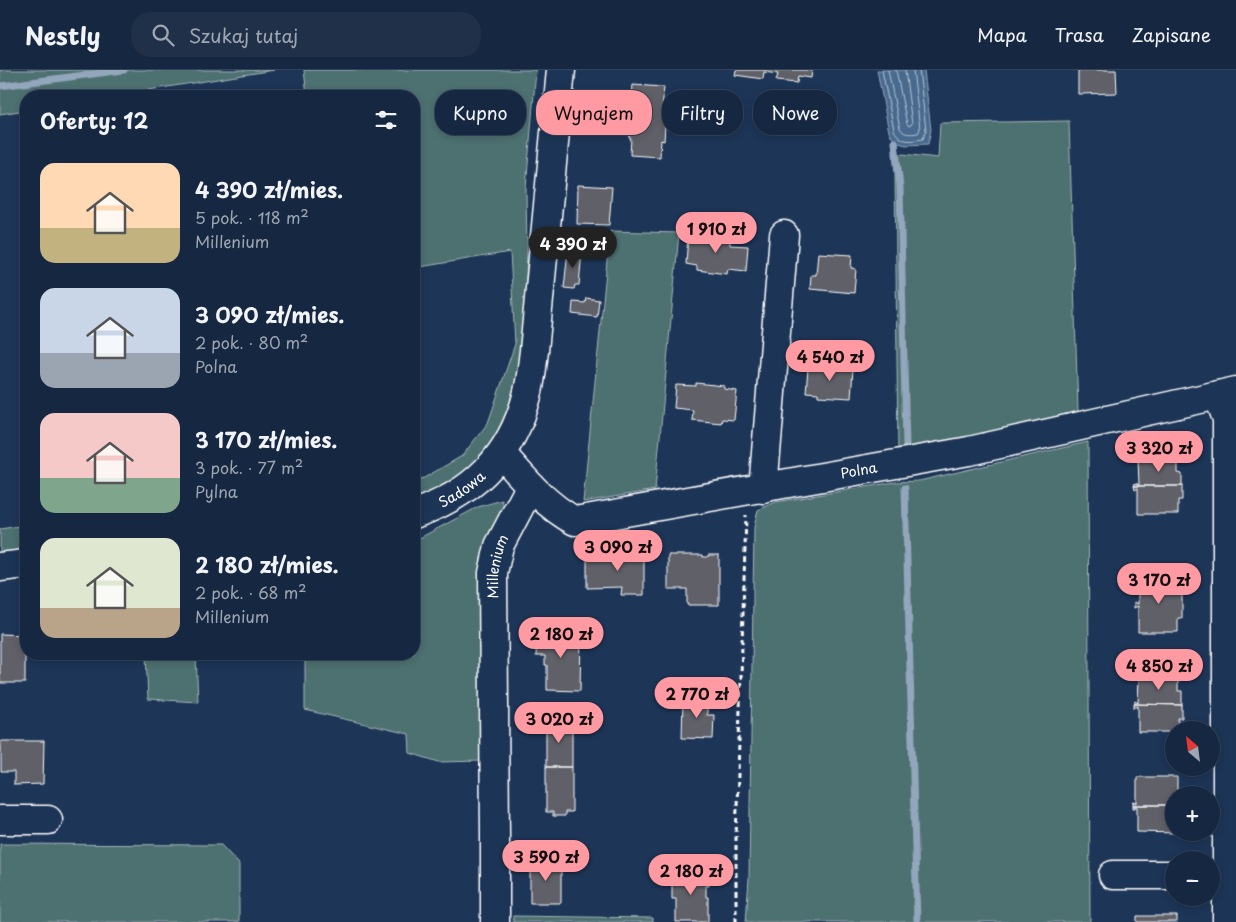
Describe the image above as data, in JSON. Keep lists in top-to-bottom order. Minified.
{"streets":{"street":["Polna","Sadowa","Millenium"]},"crossings":[["Polna","Sadowa"],["Polna","Millenium"]],"north":"top left","page":{"header":"Nestly","search":"Szukaj tutaj","nav":["Mapa","Trasa","Zapisane"],"chip":["Kupno","Wynajem","Filtry","Nowe"],"heading":"Oferty: 12","list":[{"name":"4 390 zł/mies.","note":"5 pok. · 118 m² · Millenium"},{"name":"3 090 zł/mies.","note":"2 pok. · 80 m² · Polna"},{"name":"3 170 zł/mies.","note":"3 pok. · 77 m² · Pylna"},{"name":"2 180 zł/mies.","note":"2 pok. · 68 m² · Millenium"}],"price":["1 910 zł","4 390 zł","4 540 zł","3 320 zł","3 090 zł","3 170 zł","2 180 zł","4 850 zł","2 770 zł","3 020 zł","3 590 zł","2 180 zł"],"map_buttons":["+","−"]}}
